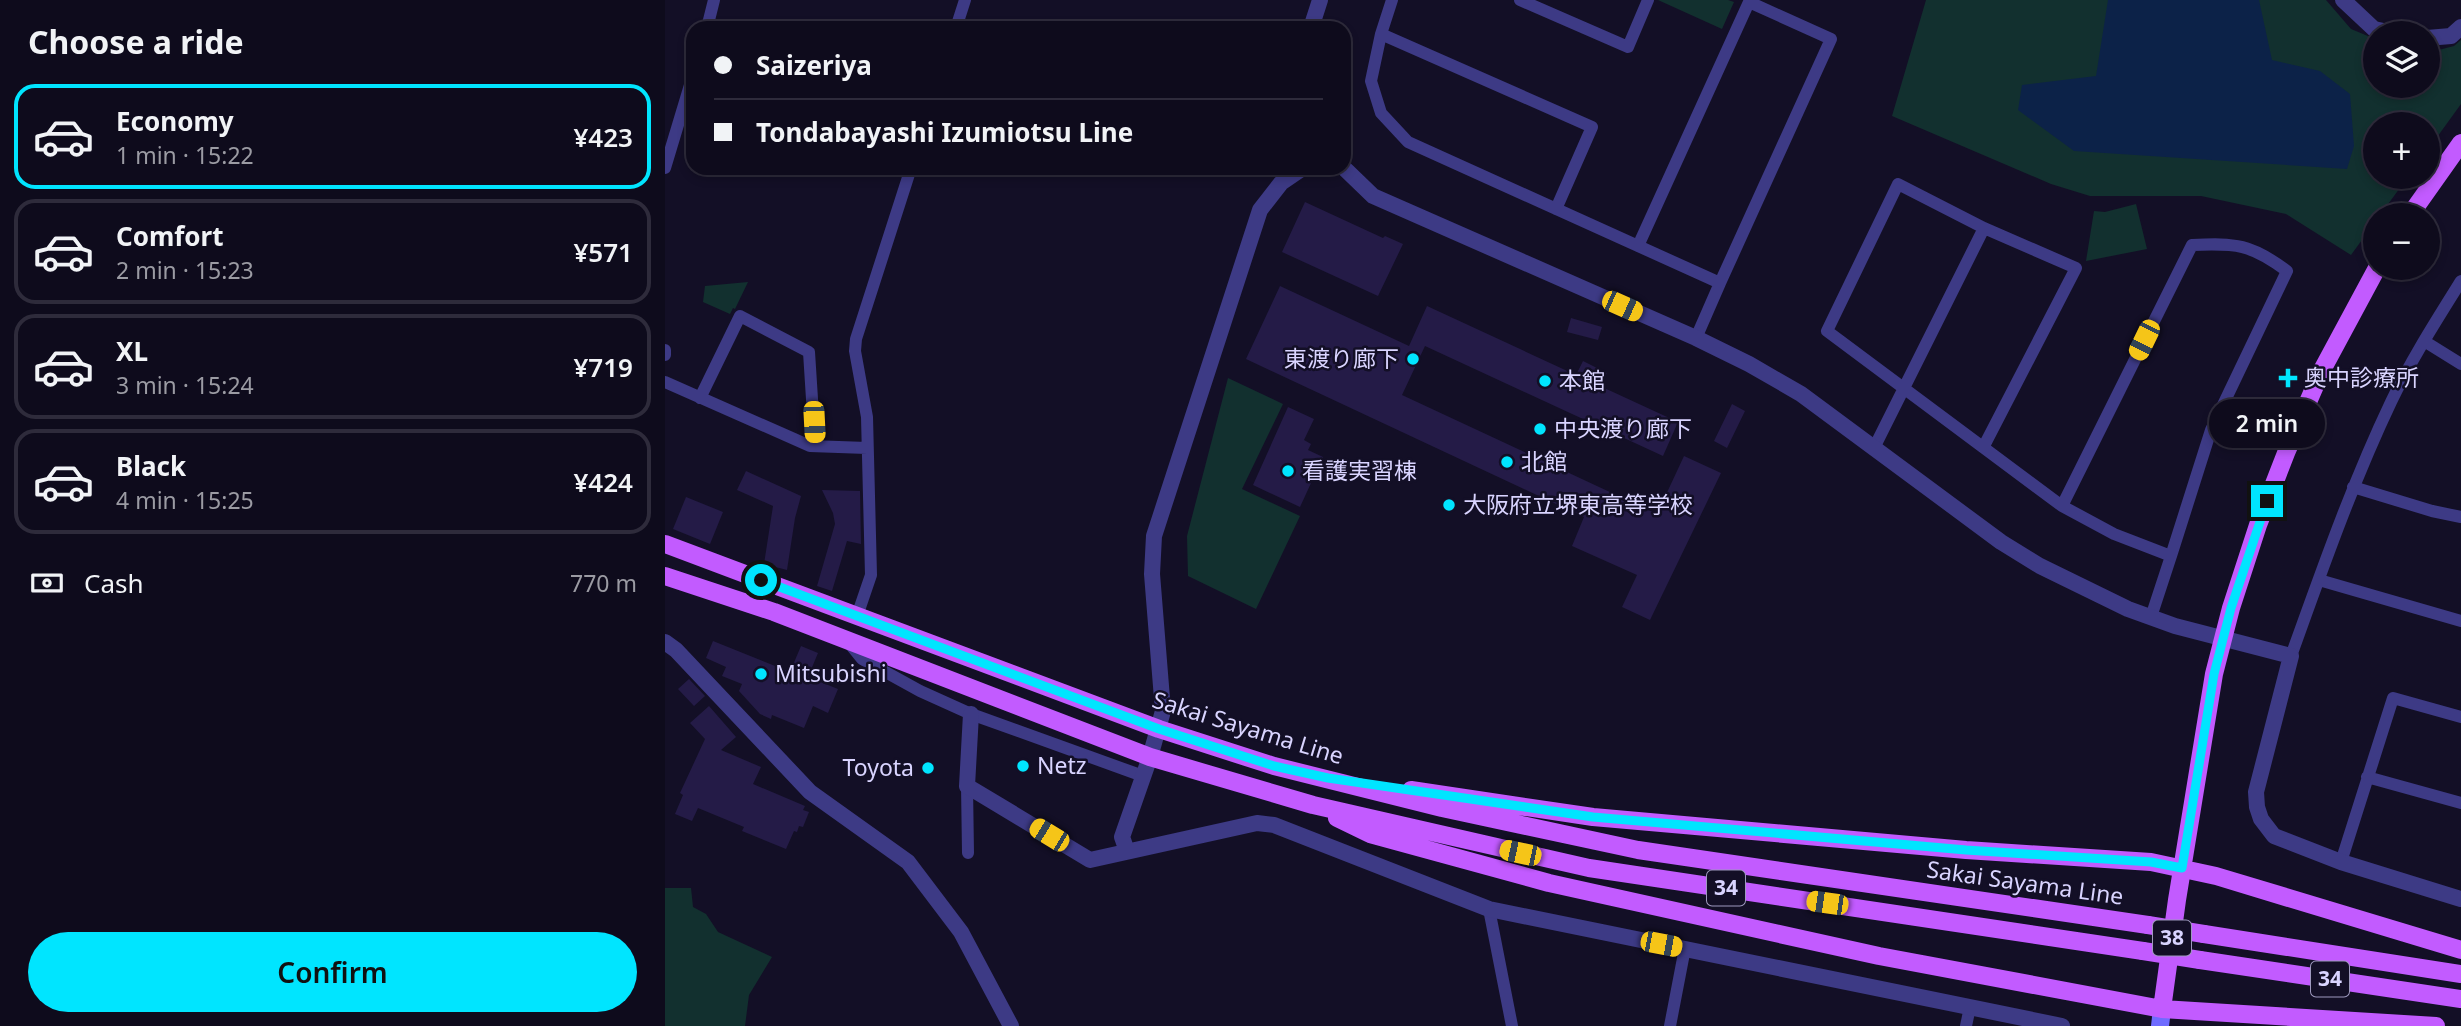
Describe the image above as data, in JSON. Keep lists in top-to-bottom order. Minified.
{"streets":{"main road":["Sakai Sayama Line","34","38"]},"places":{"other":["東渡り廊下","本館","中央渡り廊下","北館","看護実習棟","大阪府立堺東高等学校","Mitsubishi","Netz","Toyota"],"health":["奥中診療所"]},"page":{"heading":"Choose a ride","map_buttons":["+","−"],"banner":["Saizeriya","Tondabayashi Izumiotsu Line"],"list":[{"name":"Economy","note":"1 min · 15:22","value":"¥423"},{"name":"Comfort","note":"2 min · 15:23","value":"¥571"},{"name":"XL","note":"3 min · 15:24","value":"¥719"},{"name":"Black","note":"4 min · 15:25","value":"¥424"}],"bubble":"2 min","pay":["Cash","770 m"],"buttons":"Confirm"}}
